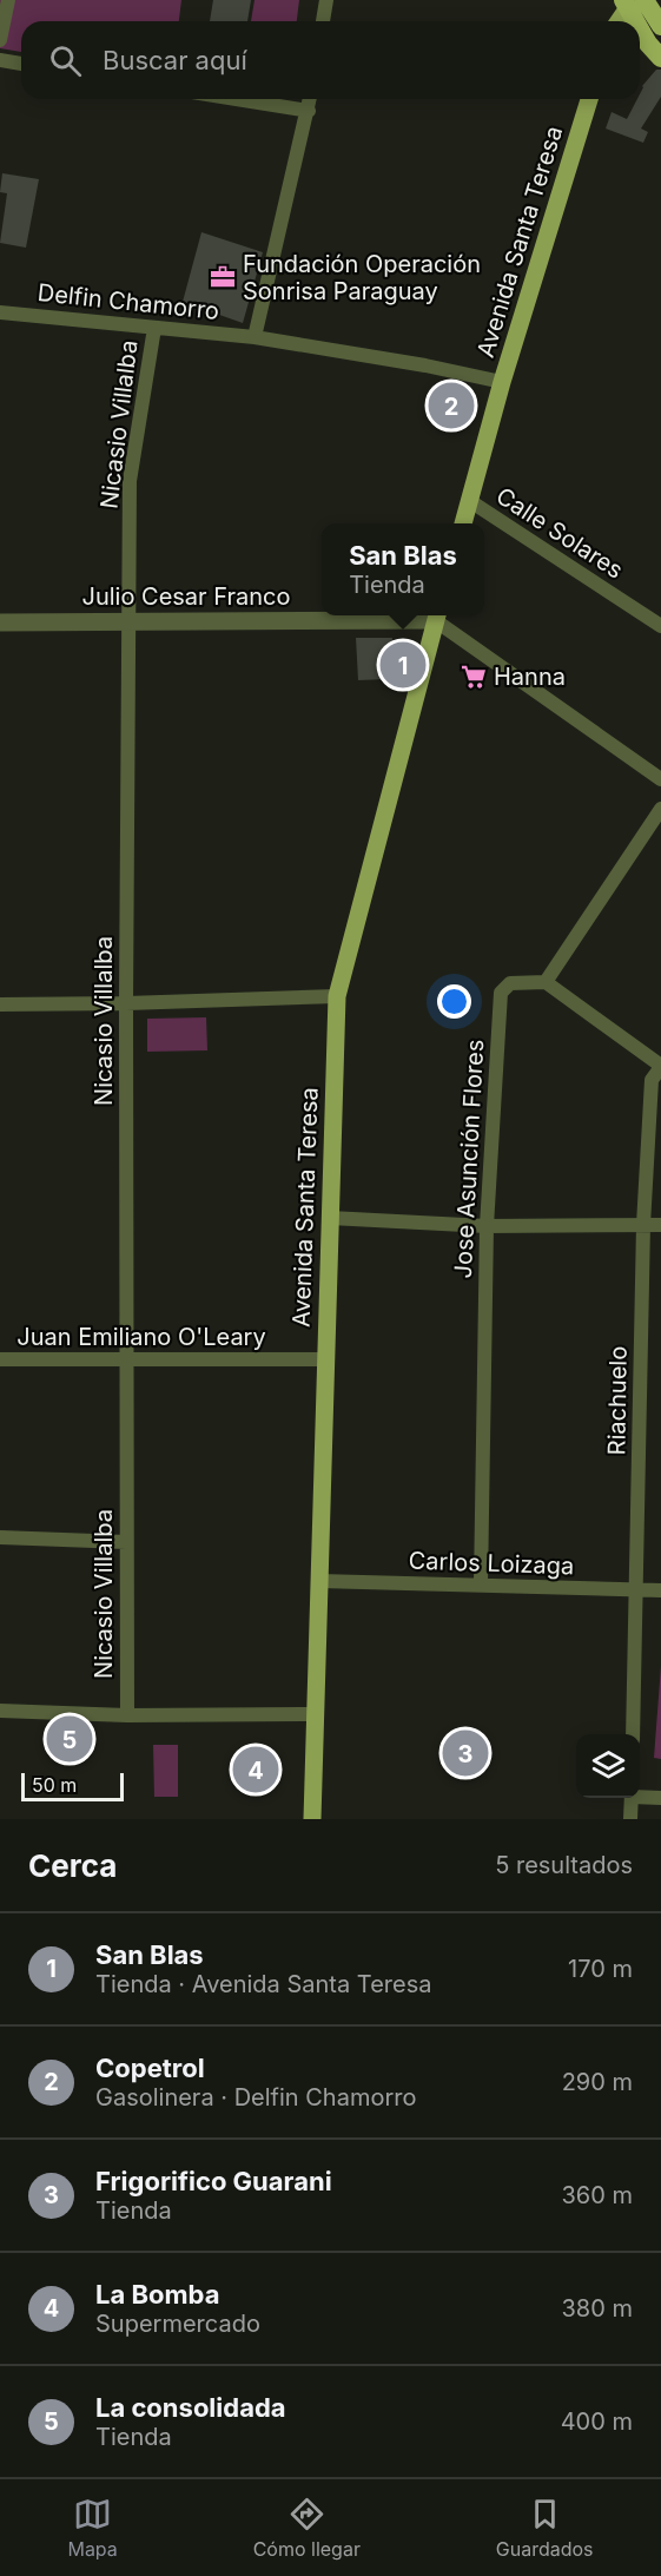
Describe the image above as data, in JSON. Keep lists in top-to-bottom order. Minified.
{"streets":{"main road":["Avenida Santa Teresa"],"street":["Delfin Chamorro","Nicasio Villalba","Calle Solares","Julio Cesar Franco","Jose Asunción Flores","Juan Emiliano O'Leary","Riachuelo","Carlos Loizaga"]},"crossings":[["Avenida Santa Teresa","Delfin Chamorro"],["Avenida Santa Teresa","Calle Solares"],["Avenida Santa Teresa","Julio Cesar Franco"],["Avenida Santa Teresa","Juan Emiliano O'Leary"],["Avenida Santa Teresa","Carlos Loizaga"],["Delfin Chamorro","Nicasio Villalba"],["Nicasio Villalba","Julio Cesar Franco"],["Nicasio Villalba","Juan Emiliano O'Leary"],["Jose Asunción Flores","Carlos Loizaga"],["Riachuelo","Carlos Loizaga"]],"places":{"office":["Fundación Operación Sonrisa Paraguay"],"supermarket":["Hanna"]},"scale_bar":"50 m","page":{"search":"Buscar aquí","pins":["2","1","5","3","4"],"popup":["San Blas","Tienda"],"scale":"50 m","heading":["Cerca","5 resultados"],"list":[{"mark":"1","name":"San Blas","note":"Tienda · Avenida Santa Teresa","value":"170 m"},{"mark":"2","name":"Copetrol","note":"Gasolinera · Delfin Chamorro","value":"290 m"},{"mark":"3","name":"Frigorifico Guarani","note":"Tienda","value":"360 m"},{"mark":"4","name":"La Bomba","note":"Supermercado","value":"380 m"},{"mark":"5","name":"La consolidada","note":"Tienda","value":"400 m"}],"nav":["Mapa","Cómo llegar","Guardados"]}}
